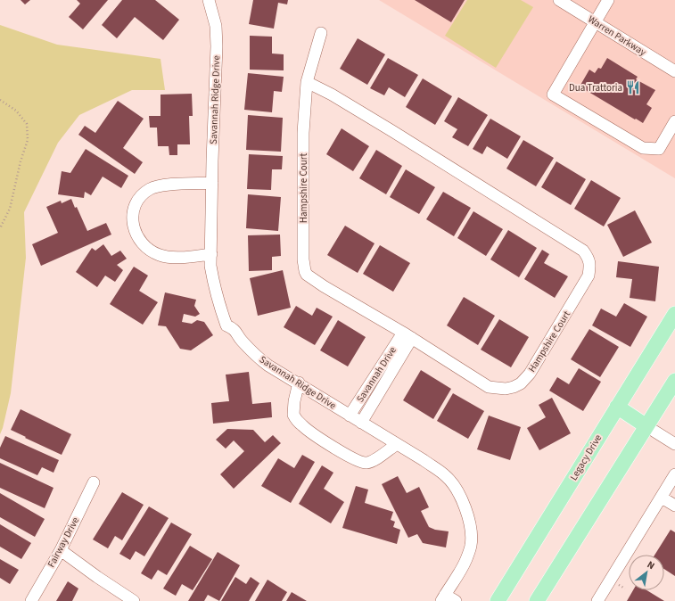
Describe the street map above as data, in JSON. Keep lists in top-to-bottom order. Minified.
{"streets":{"main road":["Legacy Drive"],"street":["Warren Parkway","Savannah Ridge Drive","Hampshire Court","Savannah Drive","Fairway Drive"]},"crossings":[["Savannah Ridge Drive","Savannah Drive"],["Hampshire Court","Savannah Drive"]],"places":{"restaurant":["Dua Trattoria"]},"north":"top right"}
